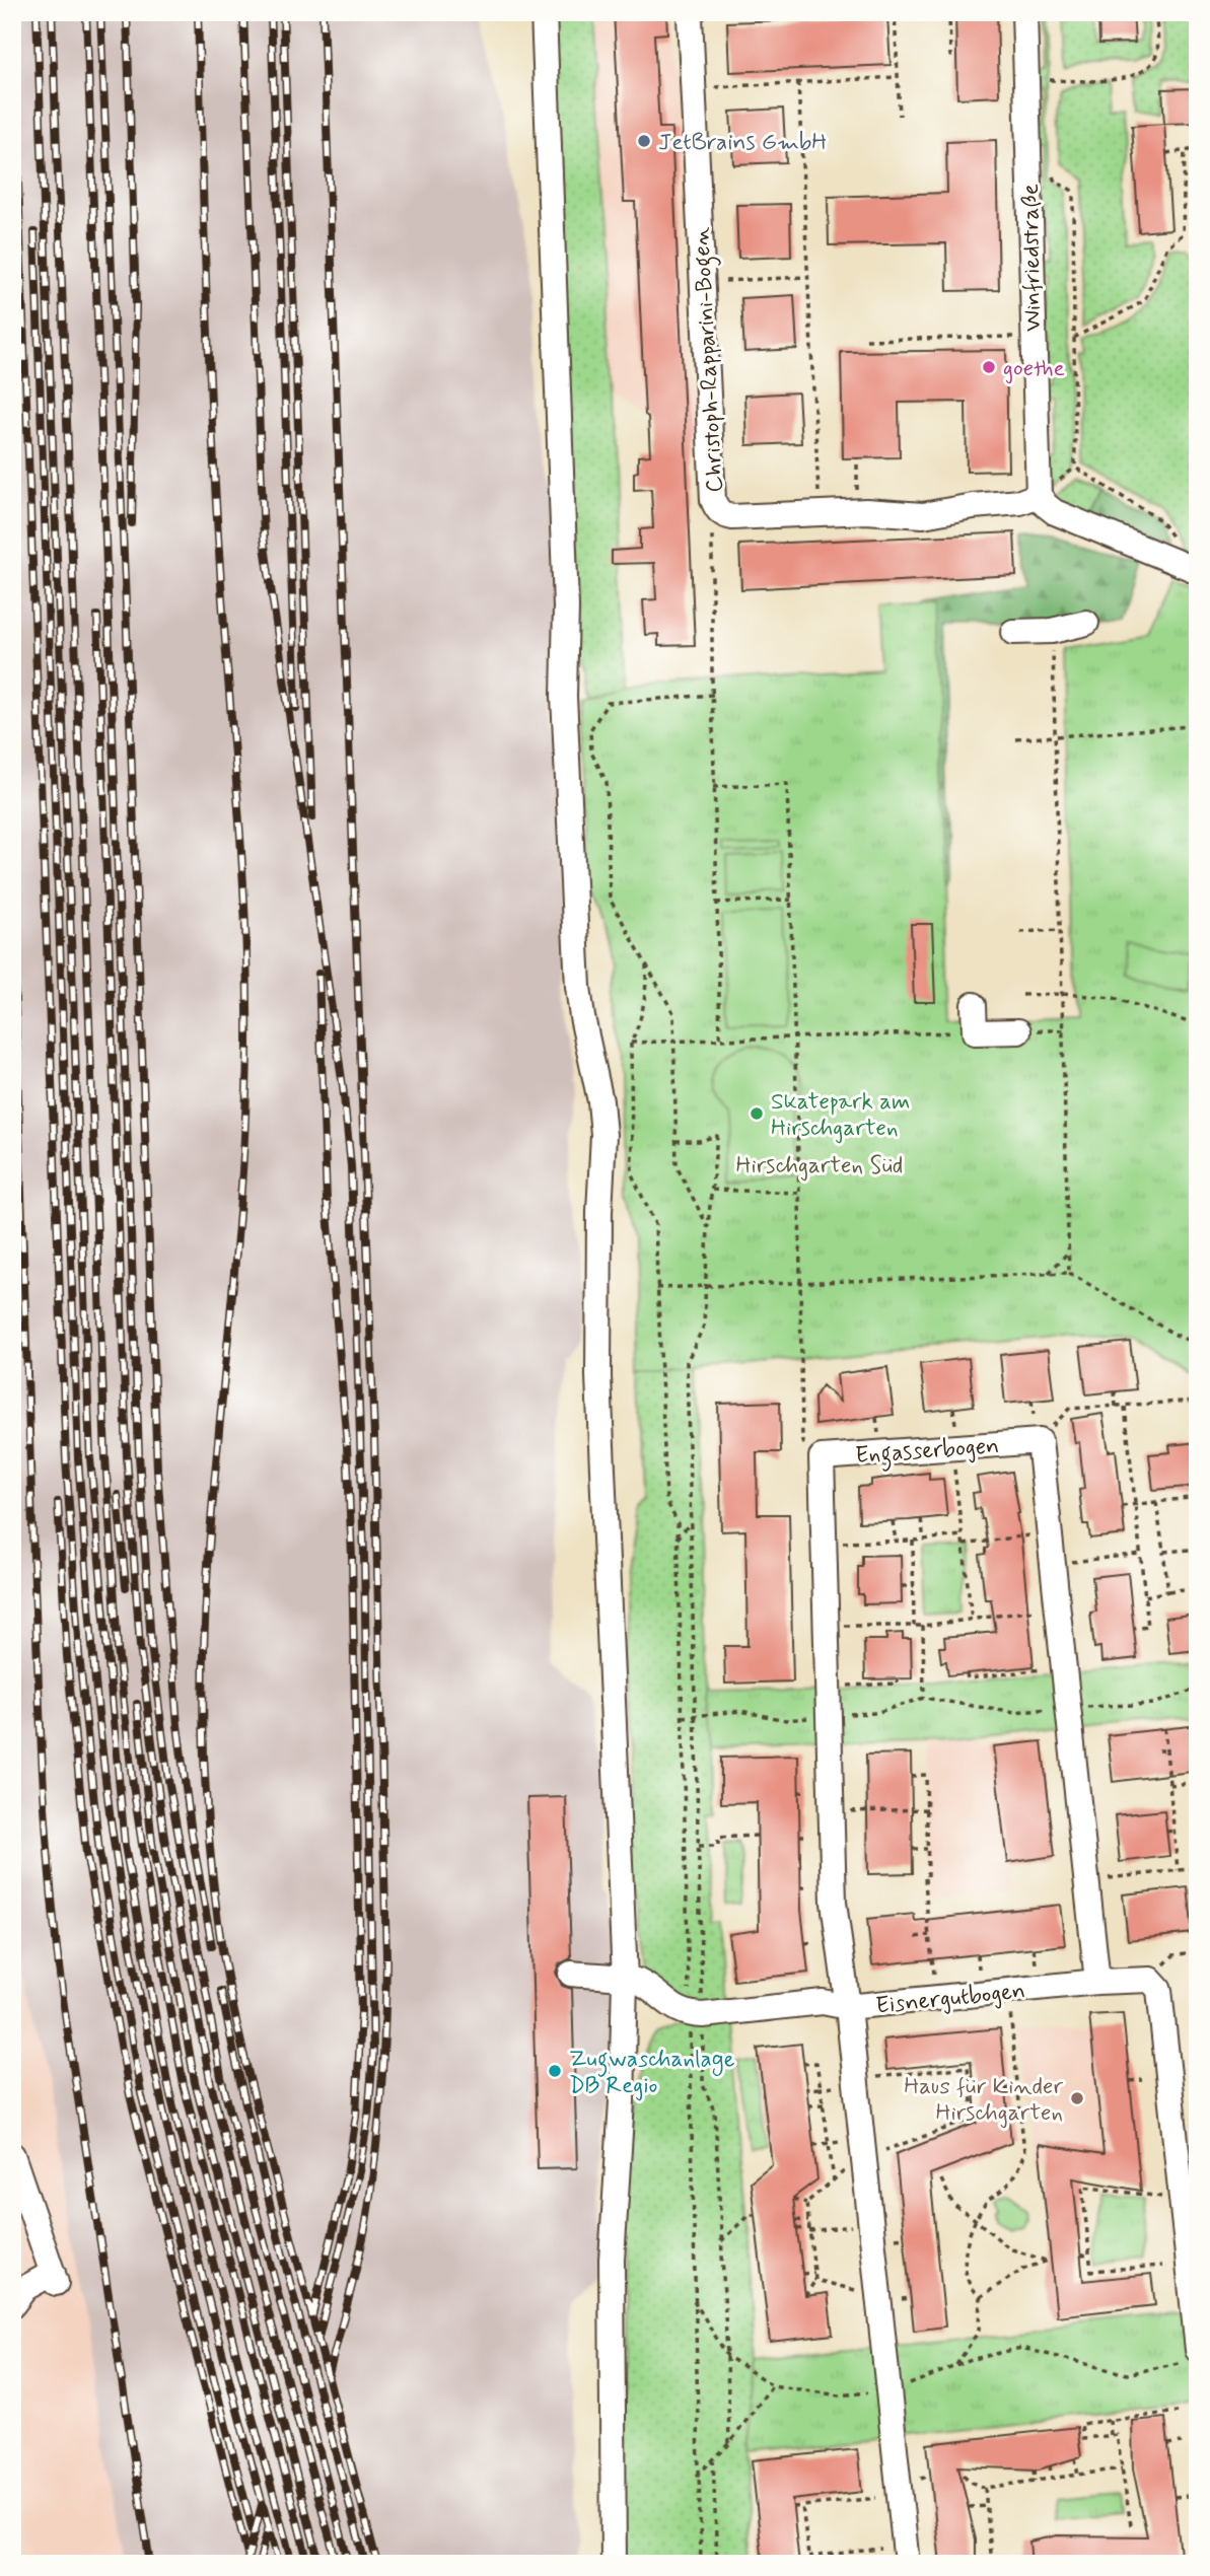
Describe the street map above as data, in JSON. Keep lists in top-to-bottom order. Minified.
{"streets":{"street":["Winfriedstraße","Christoph-Rapparini-Bogen","Engasserbogen","Eisnergutbogen"]},"crossings":[["Winfriedstraße","Christoph-Rapparini-Bogen"],["Engasserbogen","Eisnergutbogen"]],"parks":["Hirschgarten Süd"],"places":["JetBrains GmbH","goethe","Skatepark am Hirschgarten","Zugwaschanlage DB Regio","Haus für Kinder Hirschgarten"]}
